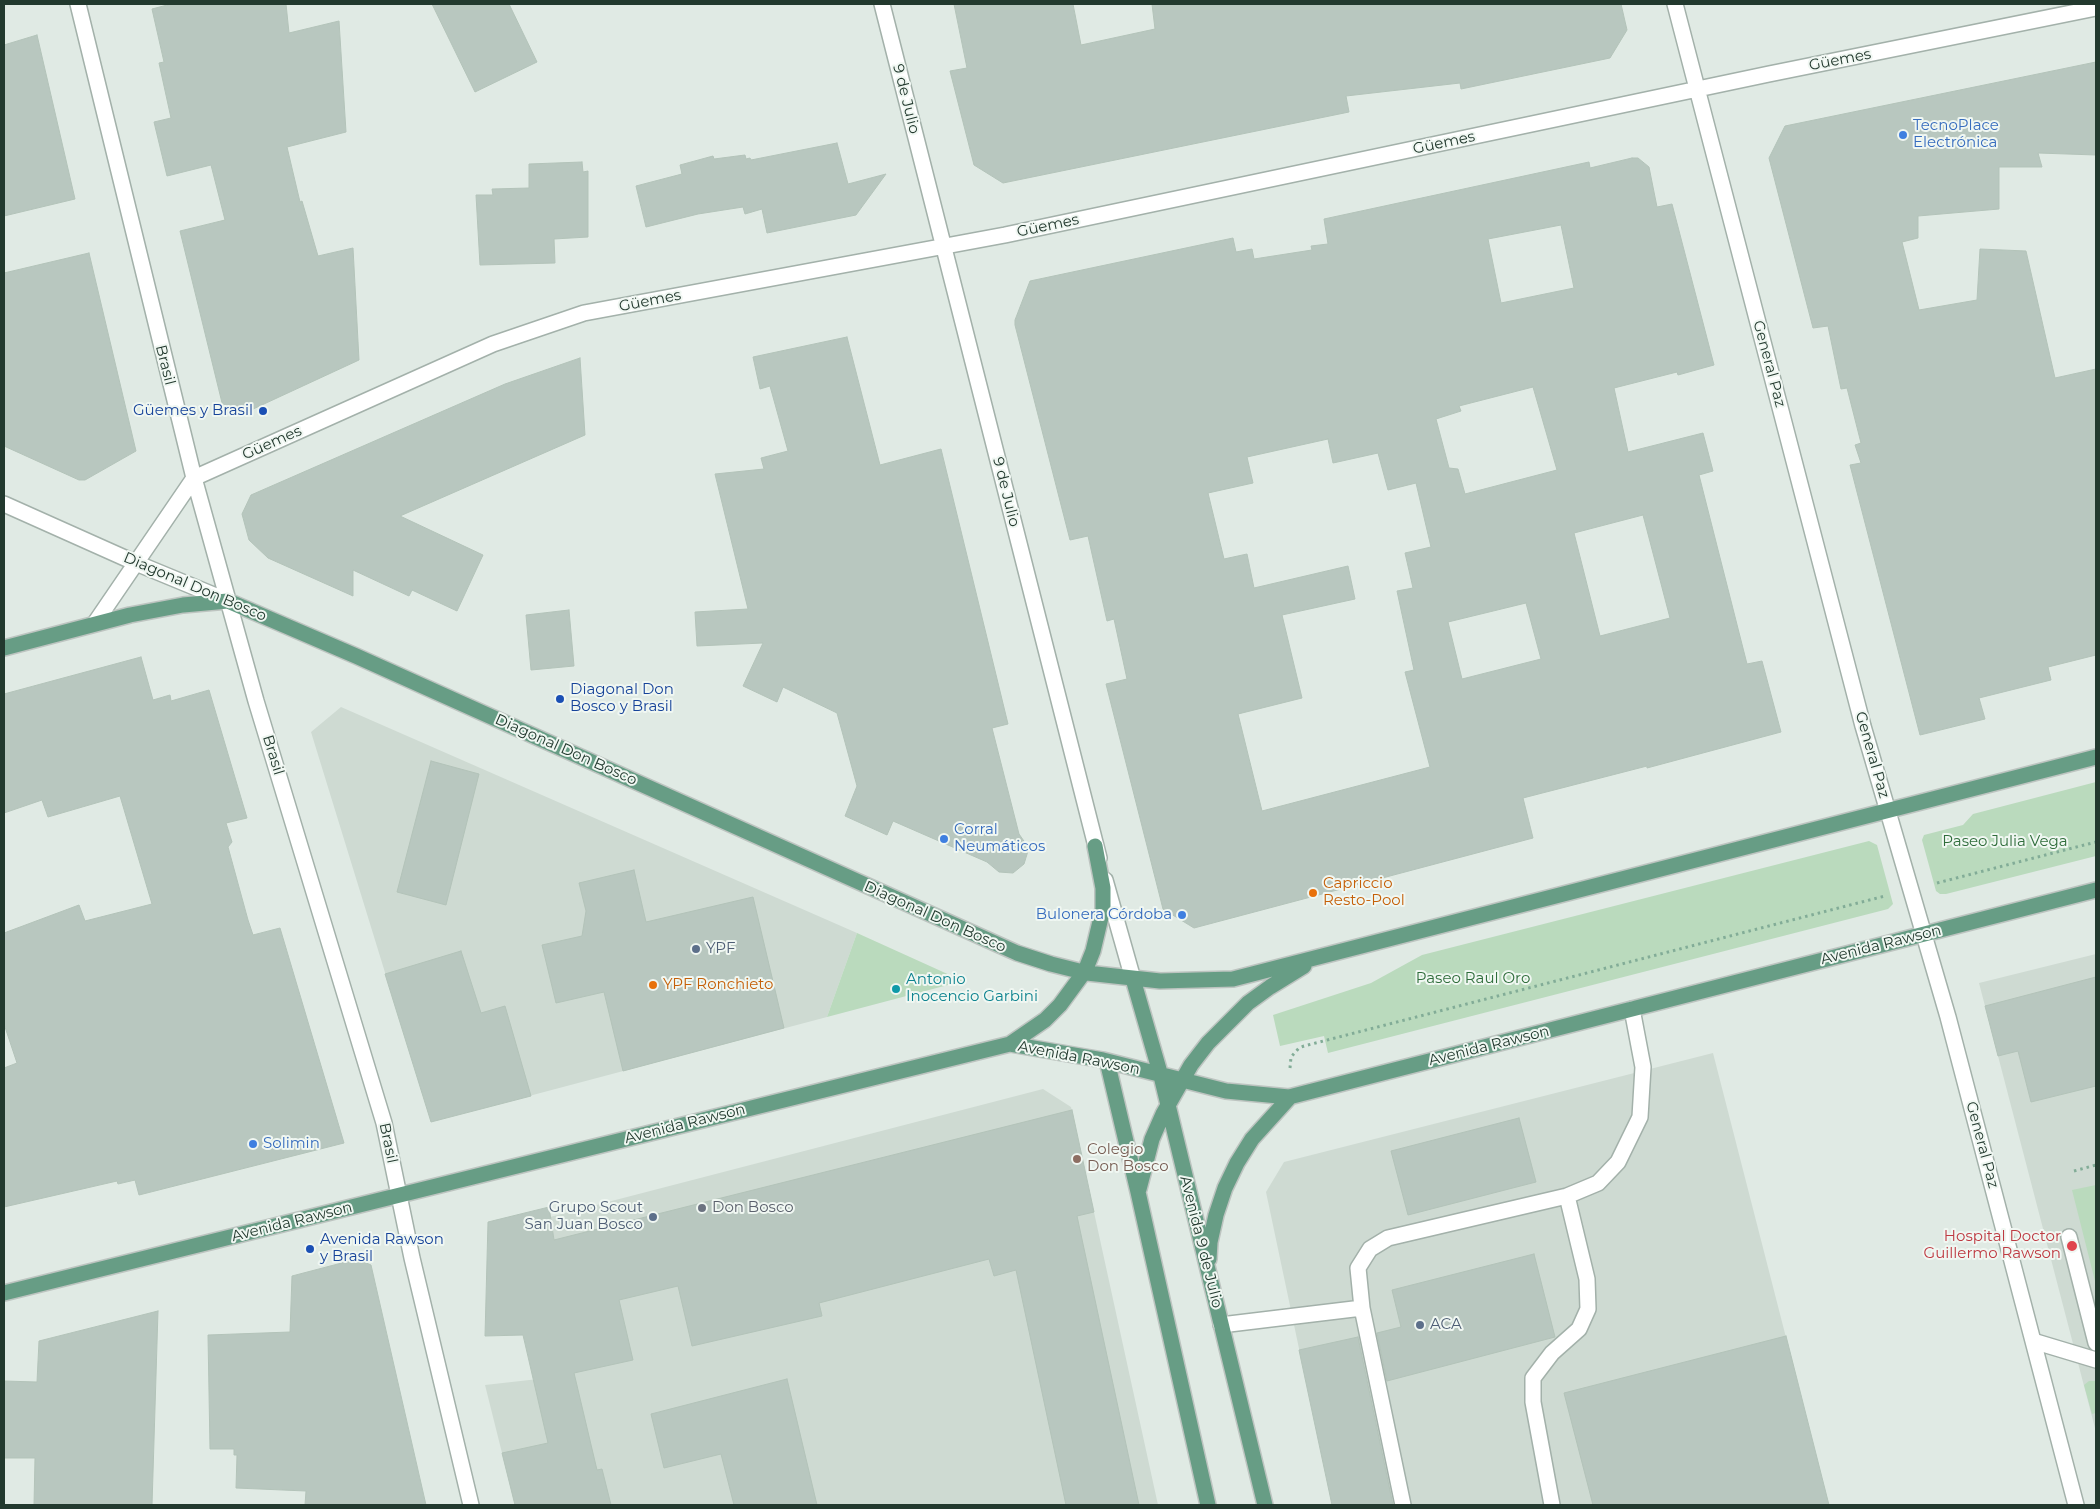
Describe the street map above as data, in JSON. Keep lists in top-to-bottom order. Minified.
{"streets":{"main road":["Diagonal Don Bosco","Avenida Rawson","Avenida 9 de Julio"],"street":["Güemes","9 de Julio","General Paz","Brasil"]},"crossings":[["Güemes","9 de Julio"],["Güemes","General Paz"],["Güemes","Brasil"],["9 de Julio","Diagonal Don Bosco"],["9 de Julio","Avenida 9 de Julio"],["General Paz","Avenida Rawson"],["Brasil","Diagonal Don Bosco"],["Brasil","Avenida Rawson"],["Diagonal Don Bosco","Avenida 9 de Julio"],["Avenida Rawson","Avenida 9 de Julio"]],"parks":["Paseo Julia Vega","Paseo Raul Oro"],"places":["TecnoPlace Electrónica","Güemes y Brasil","Diagonal Don Bosco y Brasil","Corral Neumáticos","Capriccio Resto-Pool","Bulonera Córdoba","YPF","YPF Ronchieto","Antonio Inocencio Garbini","Solimin","Colegio Don Bosco","Don Bosco","Grupo Scout San Juan Bosco","Hospital Doctor Guillermo Rawson","Avenida Rawson y Brasil","ACA"]}
